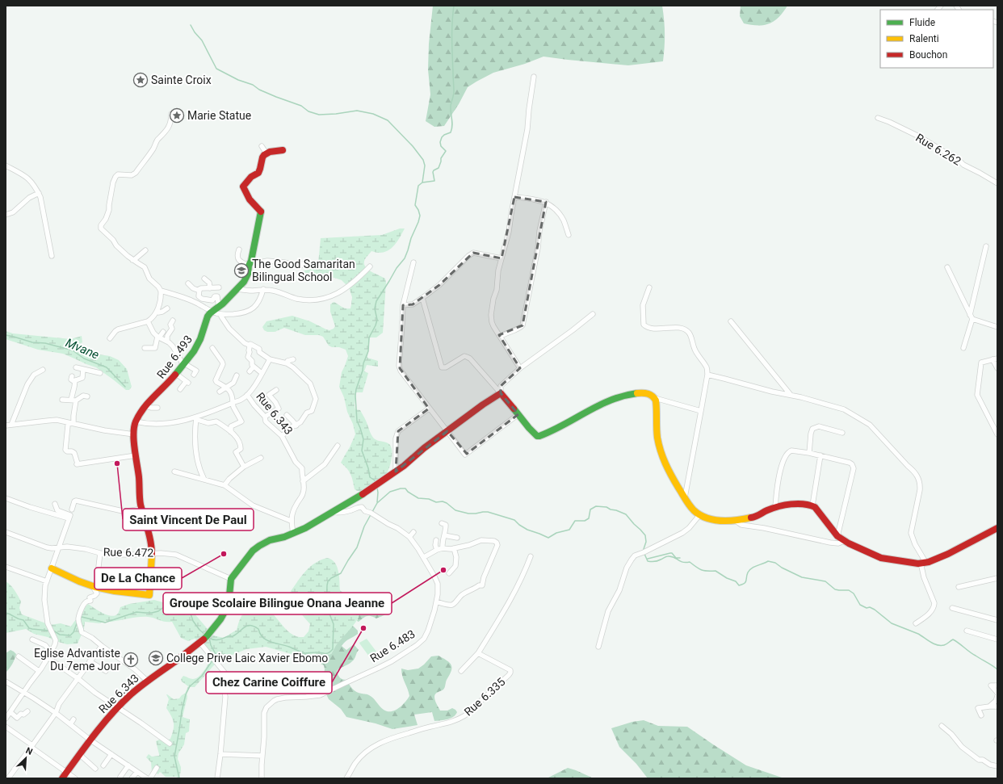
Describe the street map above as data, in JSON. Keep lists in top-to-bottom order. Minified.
{"streets":{"street":["Rue 6.262","Rue 6.493","Rue 6.343","Rue 6.472","Rue 6.483","Rue 6.335"]},"crossings":[["Rue 6.493","Rue 6.472"],["Rue 6.343","Rue 6.472"]],"water":["Mvane"],"places":{"place":["Sainte Croix","Marie Statue"],"school or university":["The Good Samaritan Bilingual School","College Prive Laic Xavier Ebomo"],"other":["Saint Vincent De Paul","De La Chance","Groupe Scolaire Bilingue Onana Jeanne","Chez Carine Coiffure"],"church":["Eglise Advantiste Du 7eme Jour"]},"legend":["Fluide","Ralenti","Bouchon"],"north":"top right"}
